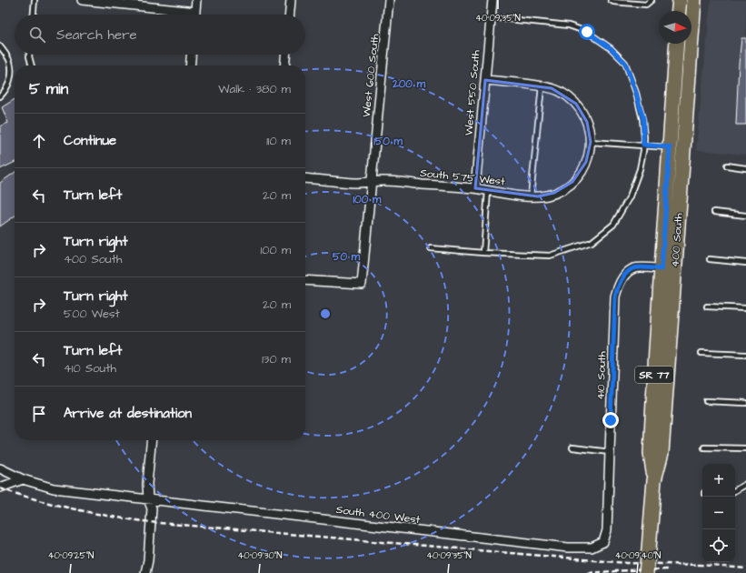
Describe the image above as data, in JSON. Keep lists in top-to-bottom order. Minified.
{"streets":{"main road":["400 South","SR 77"],"street":["West 600 South","West 550 South","South 575 West","410 South","South 400 West"]},"crossings":[["West 600 South","South 575 West"],["West 550 South","South 575 West"],["400 South","410 South"],["410 South","South 400 West"]],"north":"right","page":{"search":"Search here","heading":["5 min","Walk · 380 m"],"list":[["Continue","110 m"],["Turn left","20 m"],["Turn right","400 South","100 m"],["Turn right","500 West","20 m"],["Turn left","410 South","130 m"],"Arrive at destination"],"map_buttons":["+","−"]},"coordinates":["40°09'35\"N","40°09'25\"N","40°09'30\"N","40°09'40\"N"],"rings":["200 m","150 m","100 m","50 m"]}
